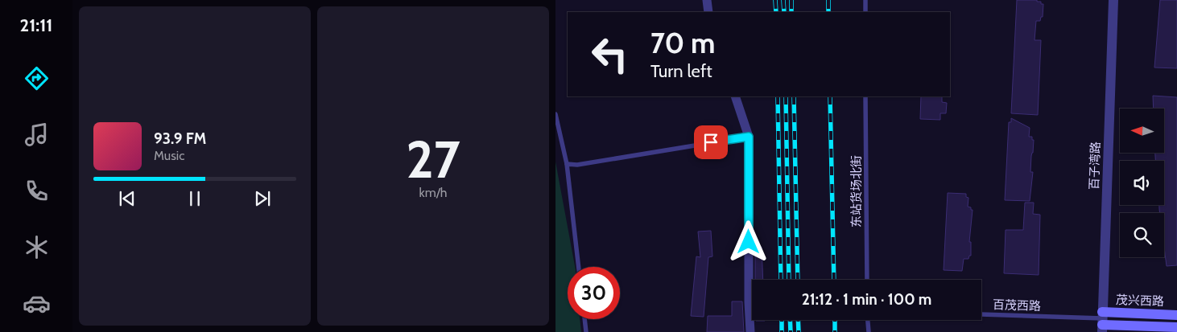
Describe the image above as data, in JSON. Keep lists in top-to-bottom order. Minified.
{"streets":{"main road":["茂兴西路"],"street":["百子湾路"],"lane":["东站货场北街","百茂西路"]},"crossings":[["百子湾路","茂兴西路"],["百子湾路","百茂西路"],["茂兴西路","百茂西路"]],"north":"left","page":{"tabs":"21:11","tile":["27","km/h"],"turn":["70 m","Turn left"],"song":["93.9 FM","Music"],"limit":"30","trip":"21:12 · 1 min · 100 m"}}
